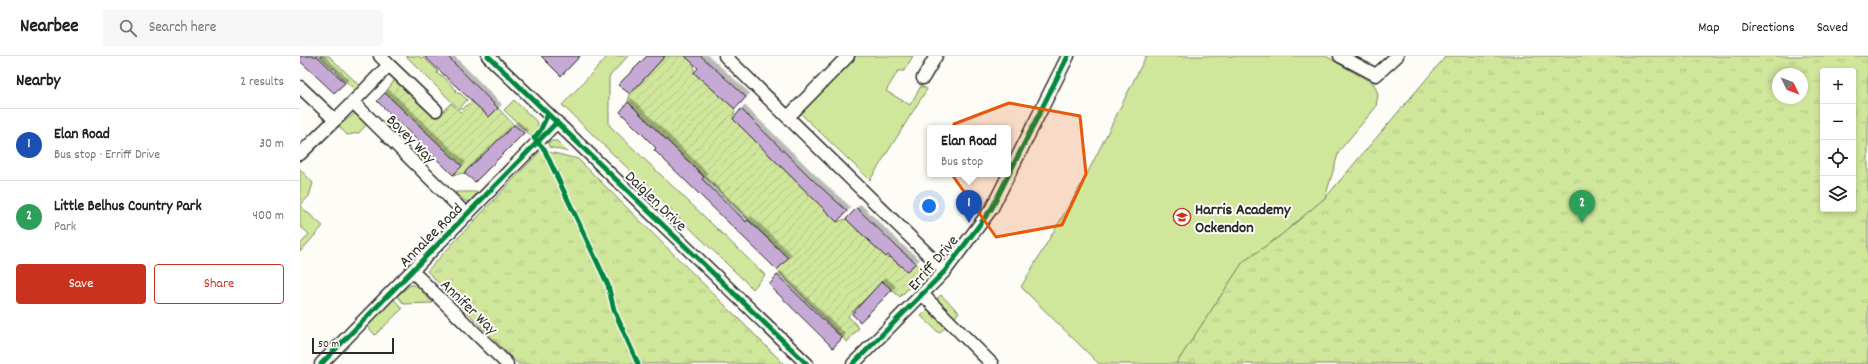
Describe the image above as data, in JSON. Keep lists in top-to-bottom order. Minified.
{"streets":{"street":["Bovey Way","Daiglen Drive","Annalee Road","Erriff Drive","Annifer Way"]},"crossings":[["Bovey Way","Annalee Road"],["Daiglen Drive","Annalee Road"],["Annalee Road","Annifer Way"]],"places":{"school or university":["Harris Academy Ockendon"]},"scale_bar":"50 m","north":"bottom right","page":{"header":"Nearbee","search":"Search here","nav":["Map","Directions","Saved"],"heading":["Nearby","2 results"],"map_buttons":["+","−"],"list":[{"mark":"1","name":"Elan Road","note":"Bus stop · Erriff Drive","value":"30 m"},{"mark":"2","name":"Little Belhus Country Park","note":"Park","value":"400 m"}],"popup":["Elan Road","Bus stop"],"pins":["1","2"],"buttons":["Save","Share"],"scale":"50 m"}}
